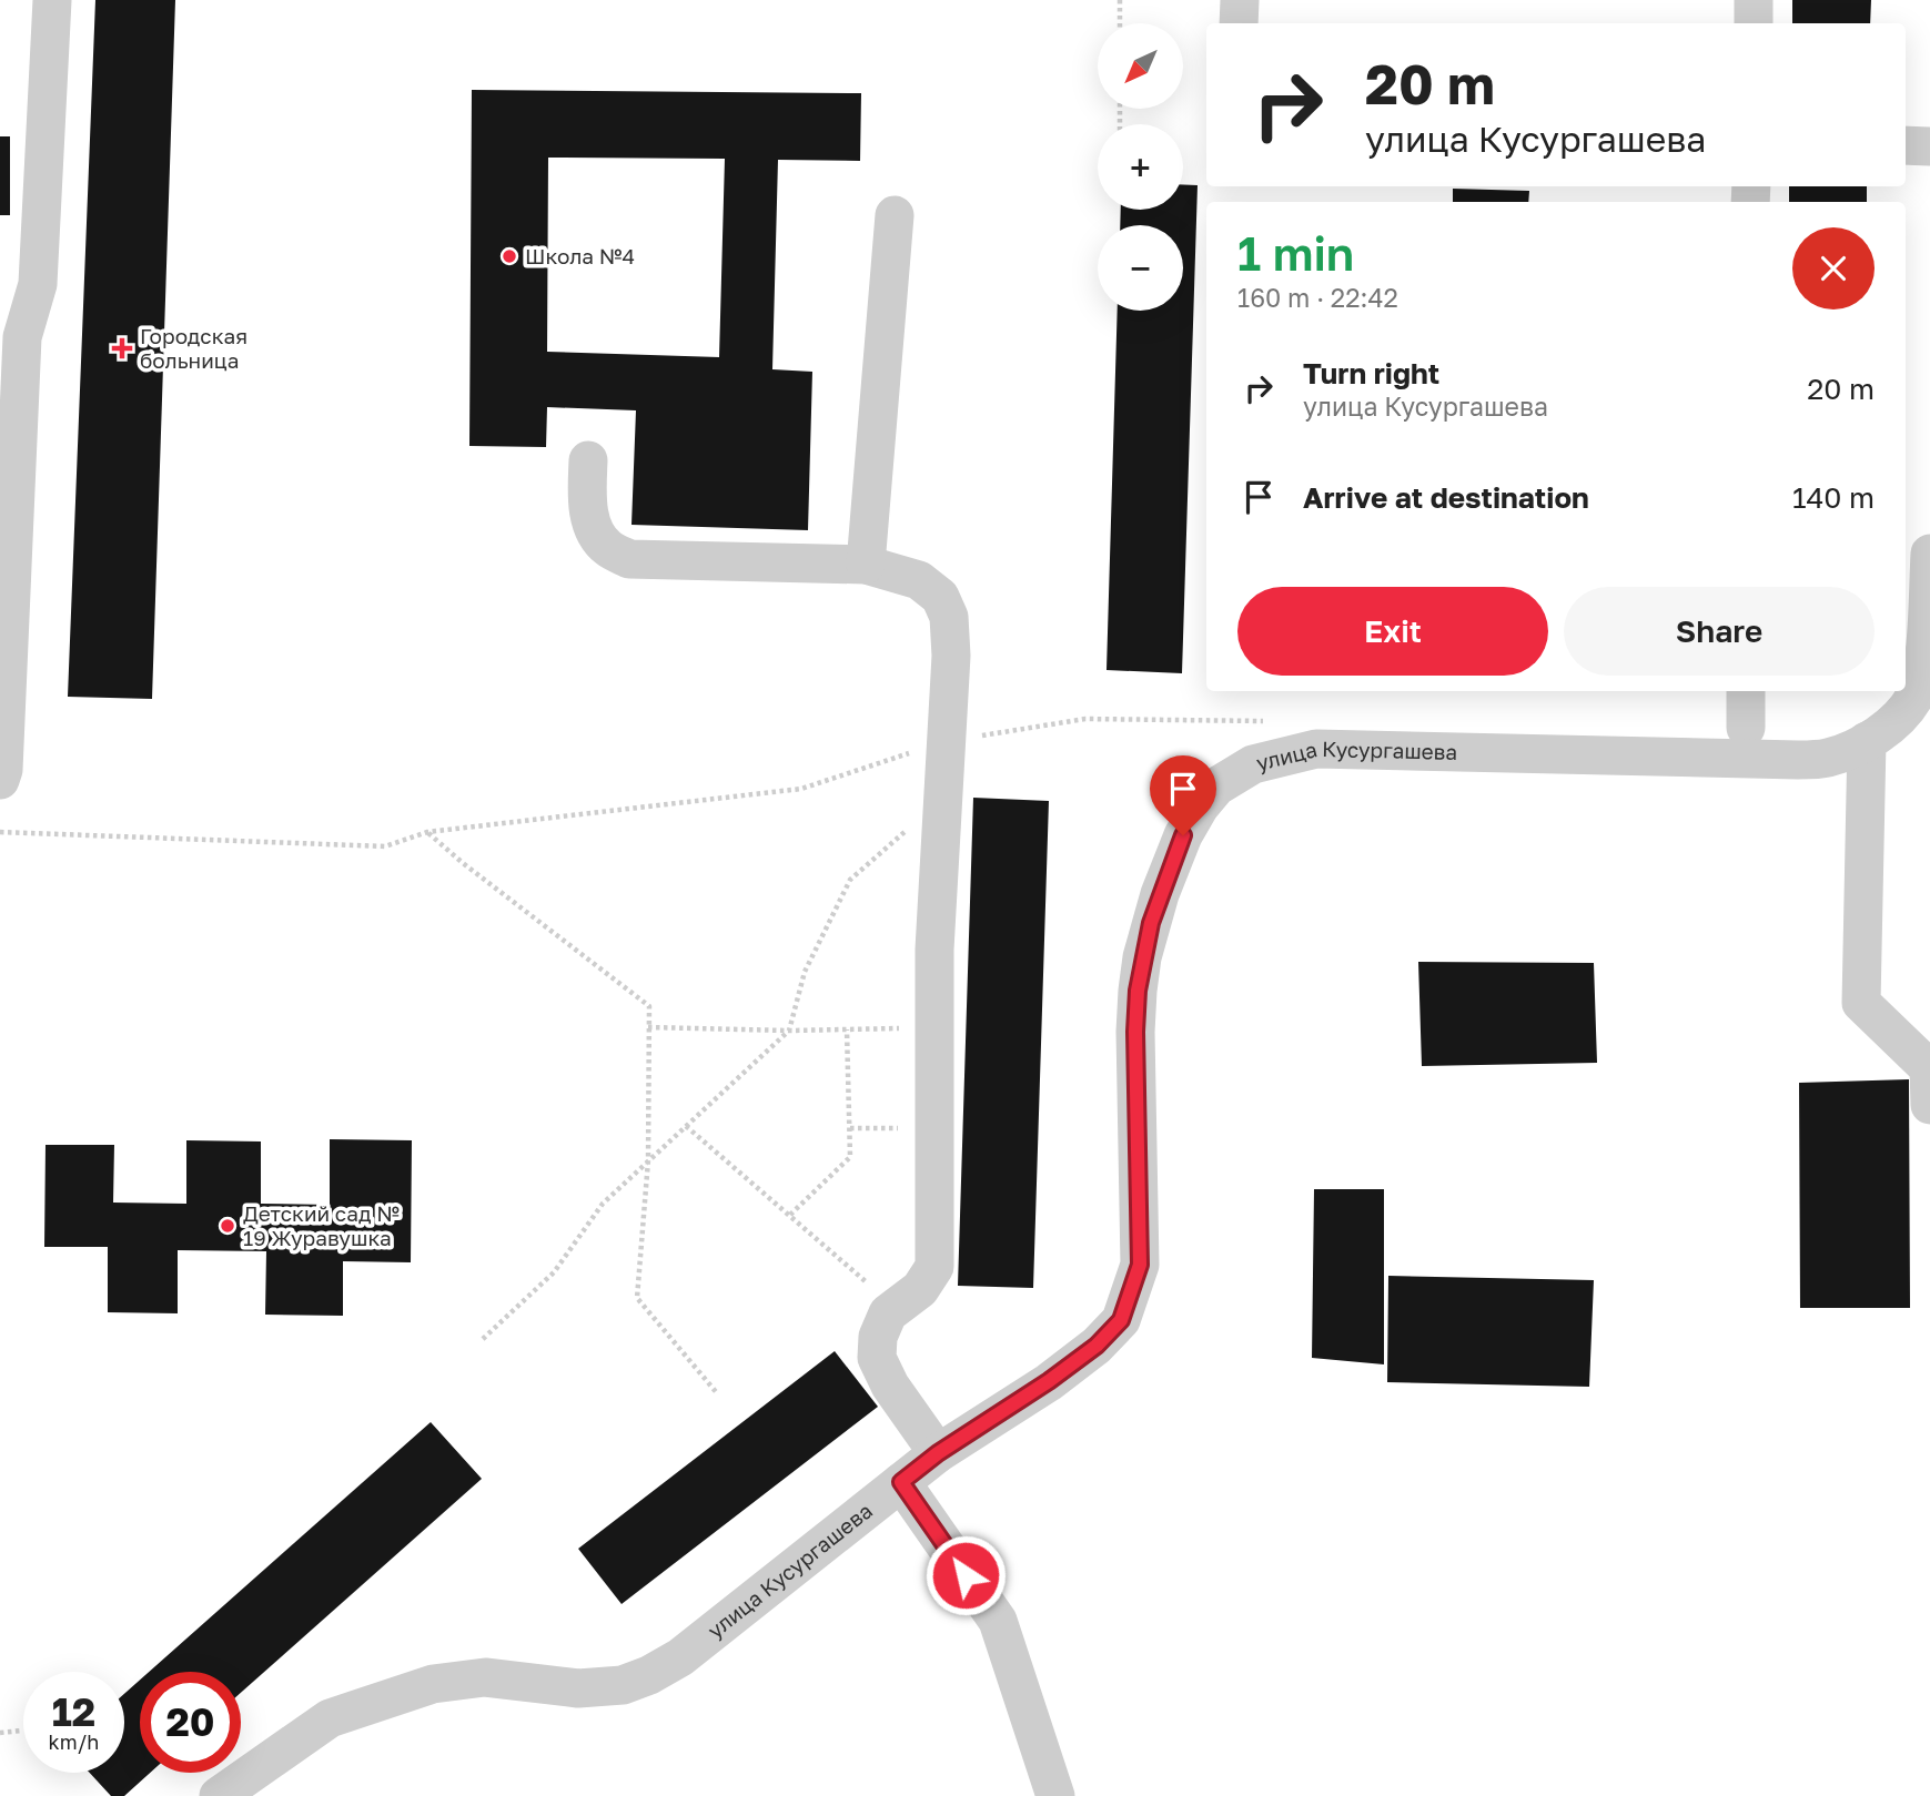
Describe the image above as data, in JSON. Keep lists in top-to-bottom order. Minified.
{"streets":{"street":["улица Кусургашева"]},"places":{"other":["Школа №4","Детский сад № 19 Журавушка"],"health":["Городская больница"]},"north":"bottom left","page":{"map_buttons":["+","−"],"turn":["20 m","улица Кусургашева"],"heading":["1 min","160 m · 22:42"],"list":[{"name":"Turn right","note":"улица Кусургашева","value":"20 m"},{"name":"Arrive at destination","value":"140 m"}],"buttons":["Exit","Share"],"speed":"12 km/h","limit":"20"}}
